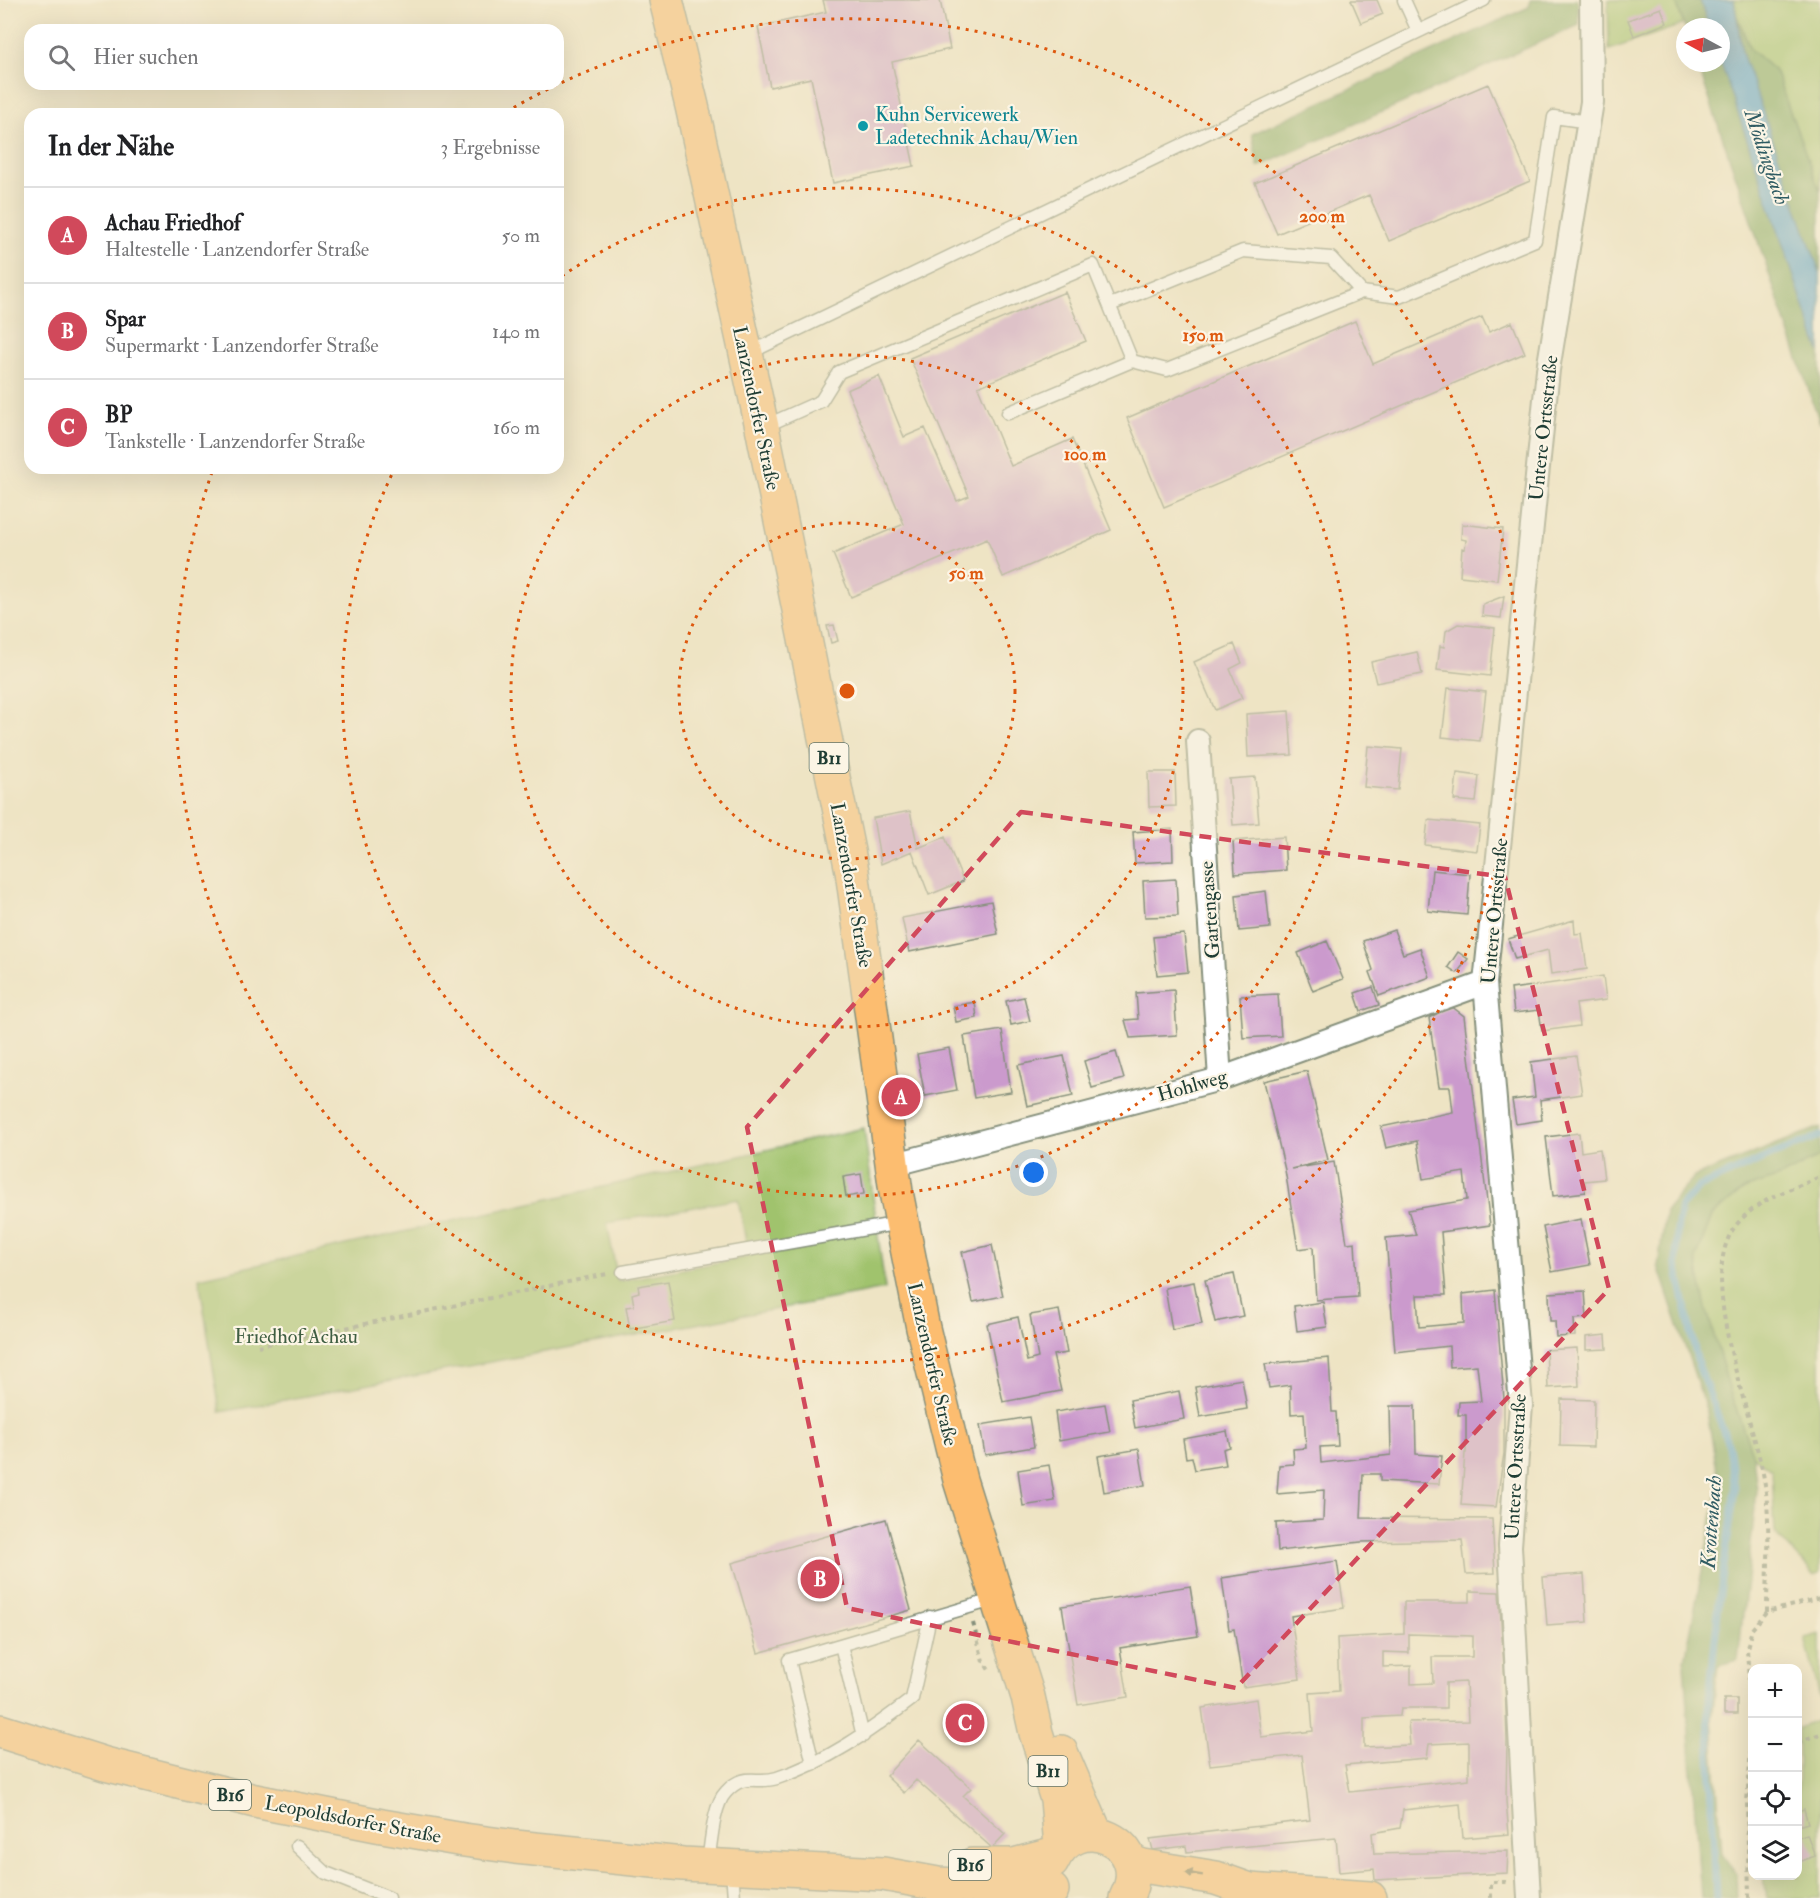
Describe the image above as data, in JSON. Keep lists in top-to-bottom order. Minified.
{"streets":{"main road":["Lanzendorfer Straße","B11","B16","Leopoldsdorfer Straße"],"street":["Untere Ortsstraße","Gartengasse","Hohlweg"]},"crossings":[["Lanzendorfer Straße","B11"],["Lanzendorfer Straße","Hohlweg"],["Untere Ortsstraße","Hohlweg"],["B11","B16"],["Gartengasse","Hohlweg"],["B16","Leopoldsdorfer Straße"]],"water":["Mödlingbach","Krottenbach"],"parks":["Friedhof Achau"],"places":["Kuhn Servicewerk Ladetechnik Achau/Wien"],"north":"left","page":{"search":"Hier suchen","heading":["In der Nähe","3 Ergebnisse"],"list":[{"mark":"A","name":"Achau Friedhof","note":"Haltestelle · Lanzendorfer Straße","value":"50 m"},{"mark":"B","name":"Spar","note":"Supermarkt · Lanzendorfer Straße","value":"140 m"},{"mark":"C","name":"BP","note":"Tankstelle · Lanzendorfer Straße","value":"160 m"}],"pins":["A","B","C"],"map_buttons":["+","−"]},"rings":["200 m","150 m","100 m","50 m"]}
